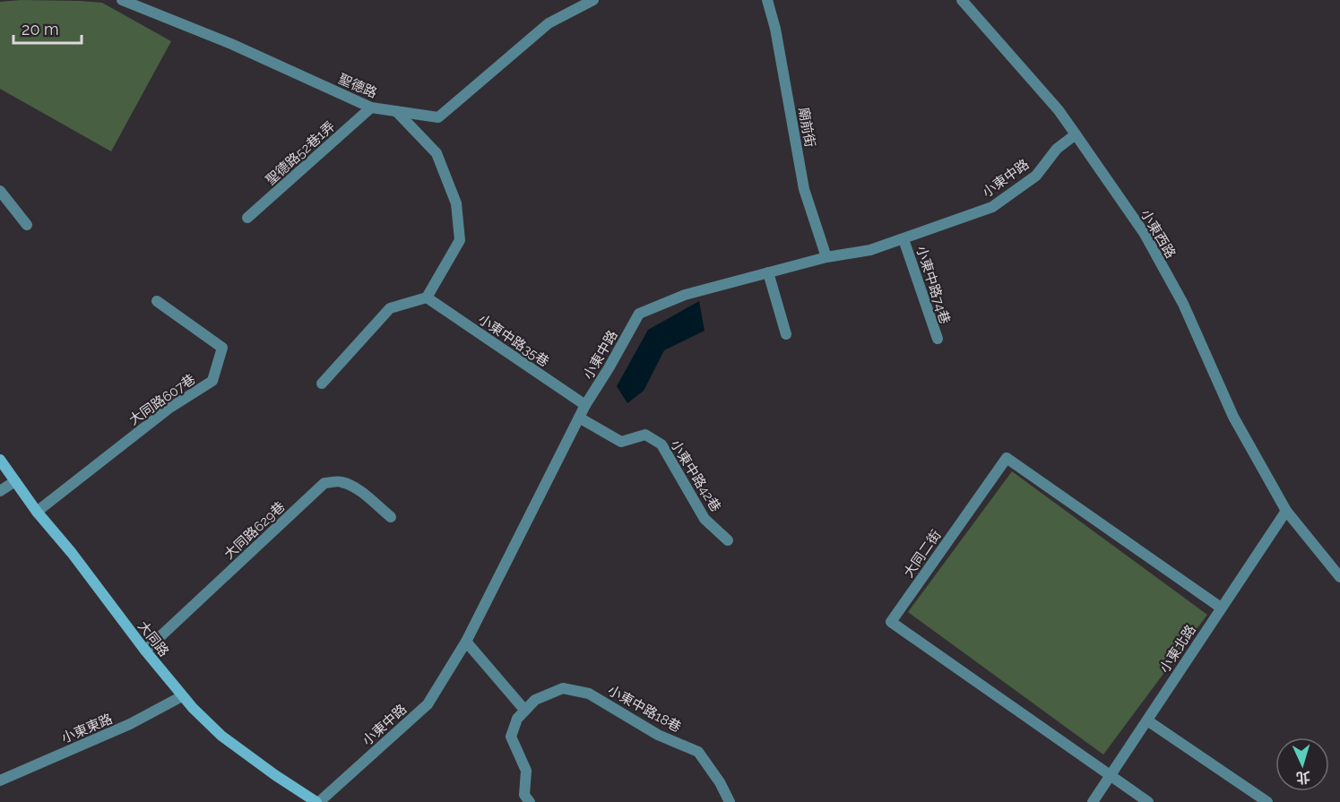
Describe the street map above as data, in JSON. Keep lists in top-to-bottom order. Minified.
{"streets":{"main road":["大同路"],"street":["聖德路","廟前街","聖德路52巷1弄","小東中路","小東西路","小東中路74巷","小東中路35巷","大同路607巷","小東中路42巷","大同路629巷","大同二街","小東北路","小東中路18巷","小東東路"]},"crossings":[["聖德路","聖德路52巷1弄"],["廟前街","小東中路"],["小東中路","小東西路"],["小東中路","小東中路74巷"],["小東中路","小東中路35巷"],["小東中路","小東中路42巷"],["小東中路","大同路"],["小東西路","小東北路"],["大同路607巷","大同路"],["大同路629巷","大同路"],["大同二街","小東北路"],["大同路","小東東路"]],"scale_bar":"20 m","north":"bottom"}
